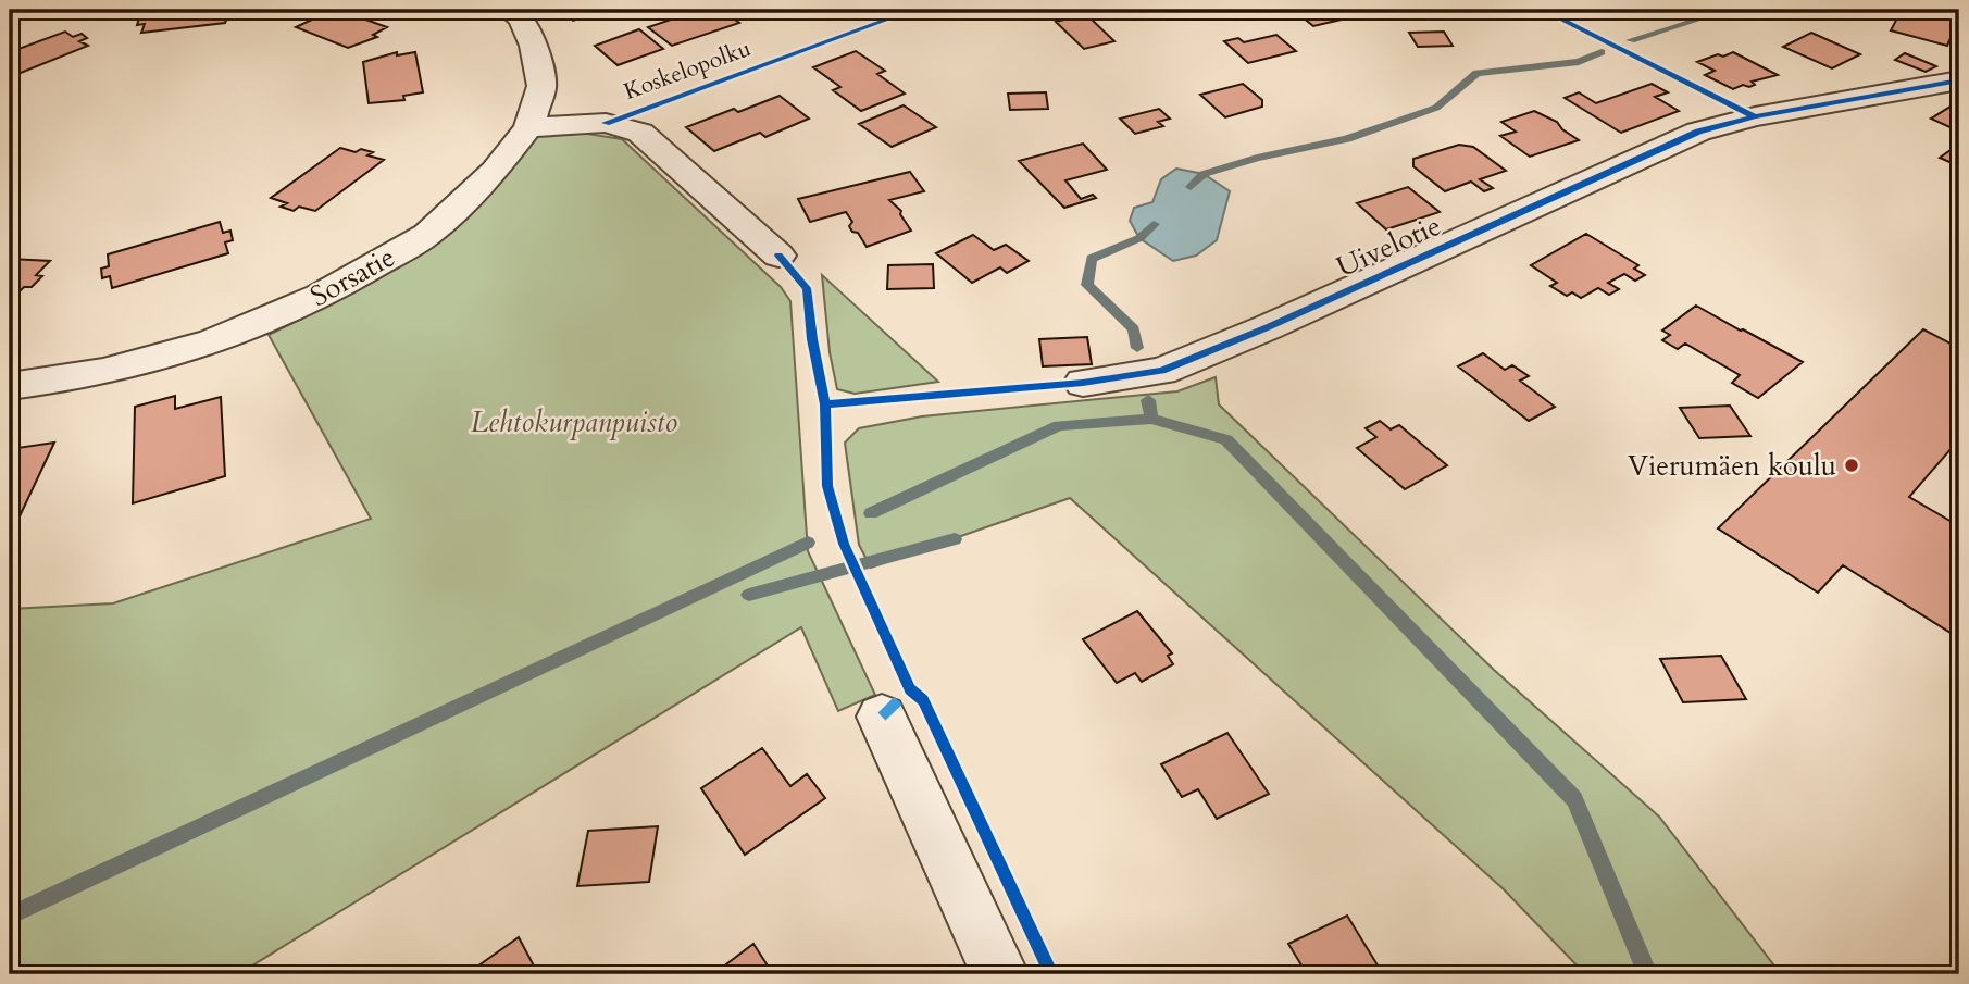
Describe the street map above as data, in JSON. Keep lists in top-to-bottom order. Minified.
{"streets":{"street":["Uivelotie","Sorsatie"],"cycle path":["Koskelopolku"]},"parks":["Lehtokurpanpuisto"],"places":["Vierumäen koulu"]}
